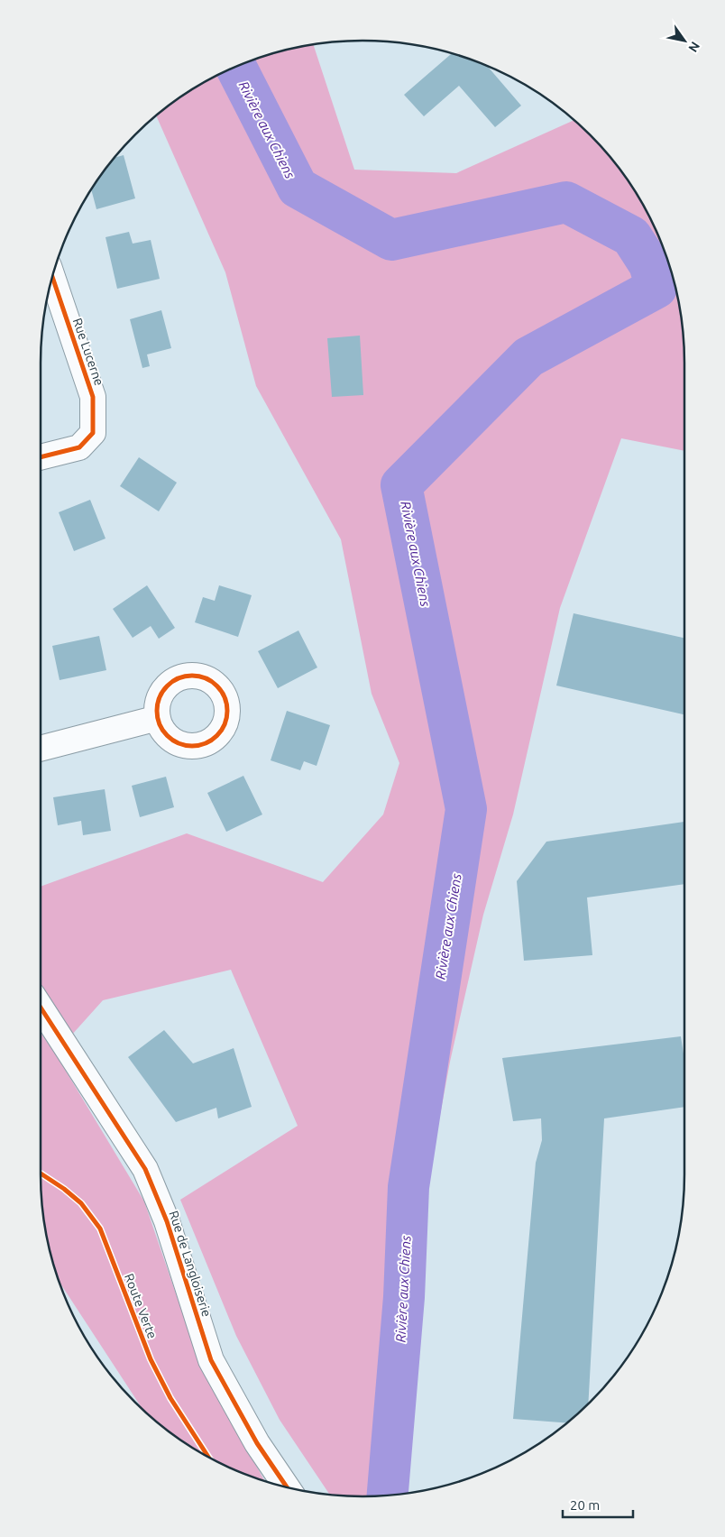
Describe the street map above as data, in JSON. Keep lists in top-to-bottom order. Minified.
{"streets":{"street":["Rue Lucerne","Rue de Langloiserie"],"cycle path":["Route Verte"]},"water":["Rivière aux Chiens"],"scale_bar":"20 m","north":"bottom right"}
